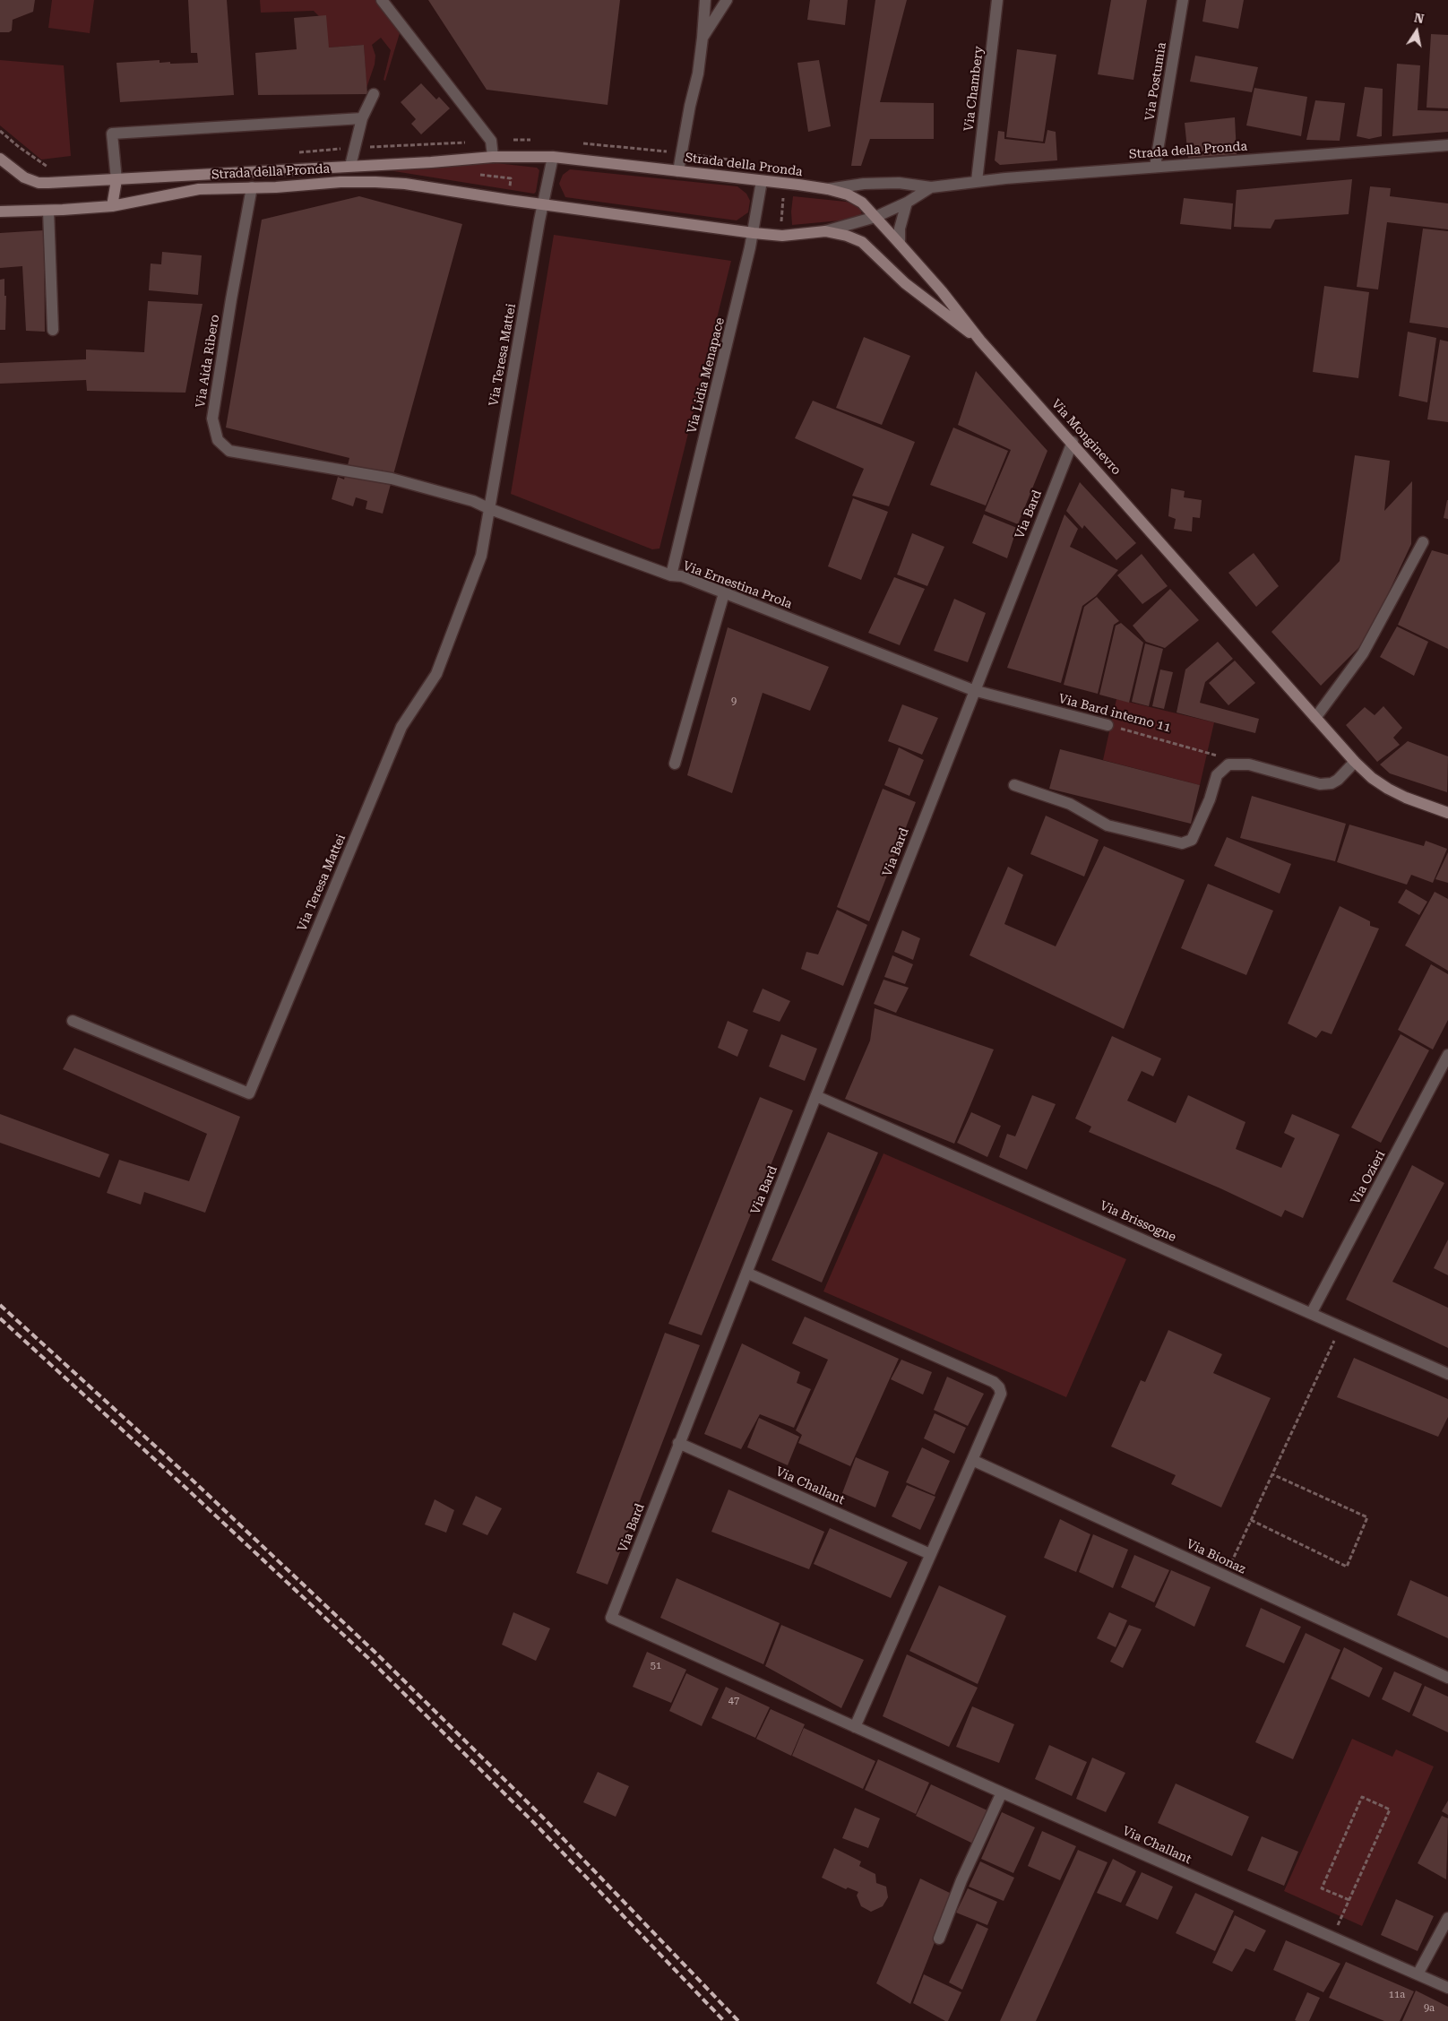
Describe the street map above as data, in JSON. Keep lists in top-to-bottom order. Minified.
{"streets":{"street":["Via Postumia","Via Chambery","Strada della Pronda","Via Teresa Mattei","Via Aida Ribero","Via Lidia Menapace","Via Monginevro","Via Bard","Via Ernestina Prola","Via Bard interno 11","Via Ozieri","Via Brissogne","Via Challant","Via Bionaz"]},"crossings":[["Via Postumia","Strada della Pronda"],["Via Chambery","Strada della Pronda"],["Strada della Pronda","Via Teresa Mattei"],["Strada della Pronda","Via Aida Ribero"],["Strada della Pronda","Via Lidia Menapace"],["Strada della Pronda","Via Monginevro"],["Via Teresa Mattei","Via Aida Ribero"],["Via Teresa Mattei","Via Ernestina Prola"],["Via Aida Ribero","Via Ernestina Prola"],["Via Lidia Menapace","Via Ernestina Prola"],["Via Monginevro","Via Bard"],["Via Bard","Via Ernestina Prola"],["Via Bard","Via Bard interno 11"],["Via Bard","Via Brissogne"],["Via Bard","Via Challant"],["Via Ernestina Prola","Via Bard interno 11"],["Via Ozieri","Via Brissogne"]],"house_numbers":["9","51","47","11a","9a"],"north":"top"}
